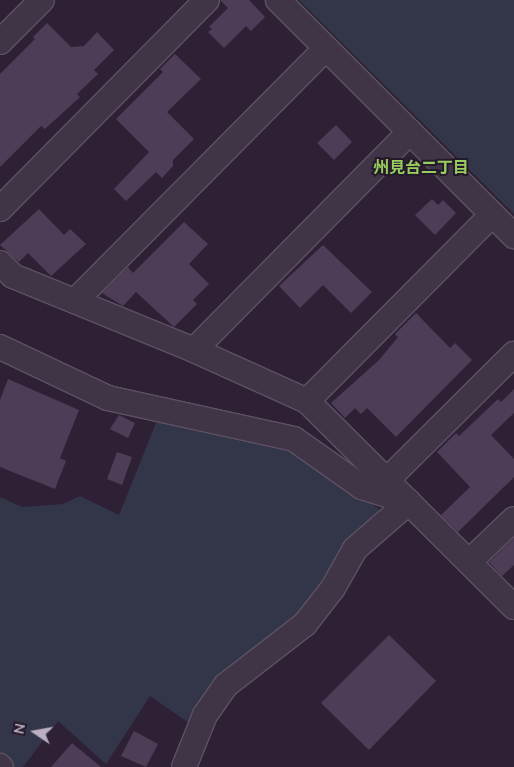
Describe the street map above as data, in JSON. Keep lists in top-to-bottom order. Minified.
{"districts":["州見台二丁目"],"north":"left"}
